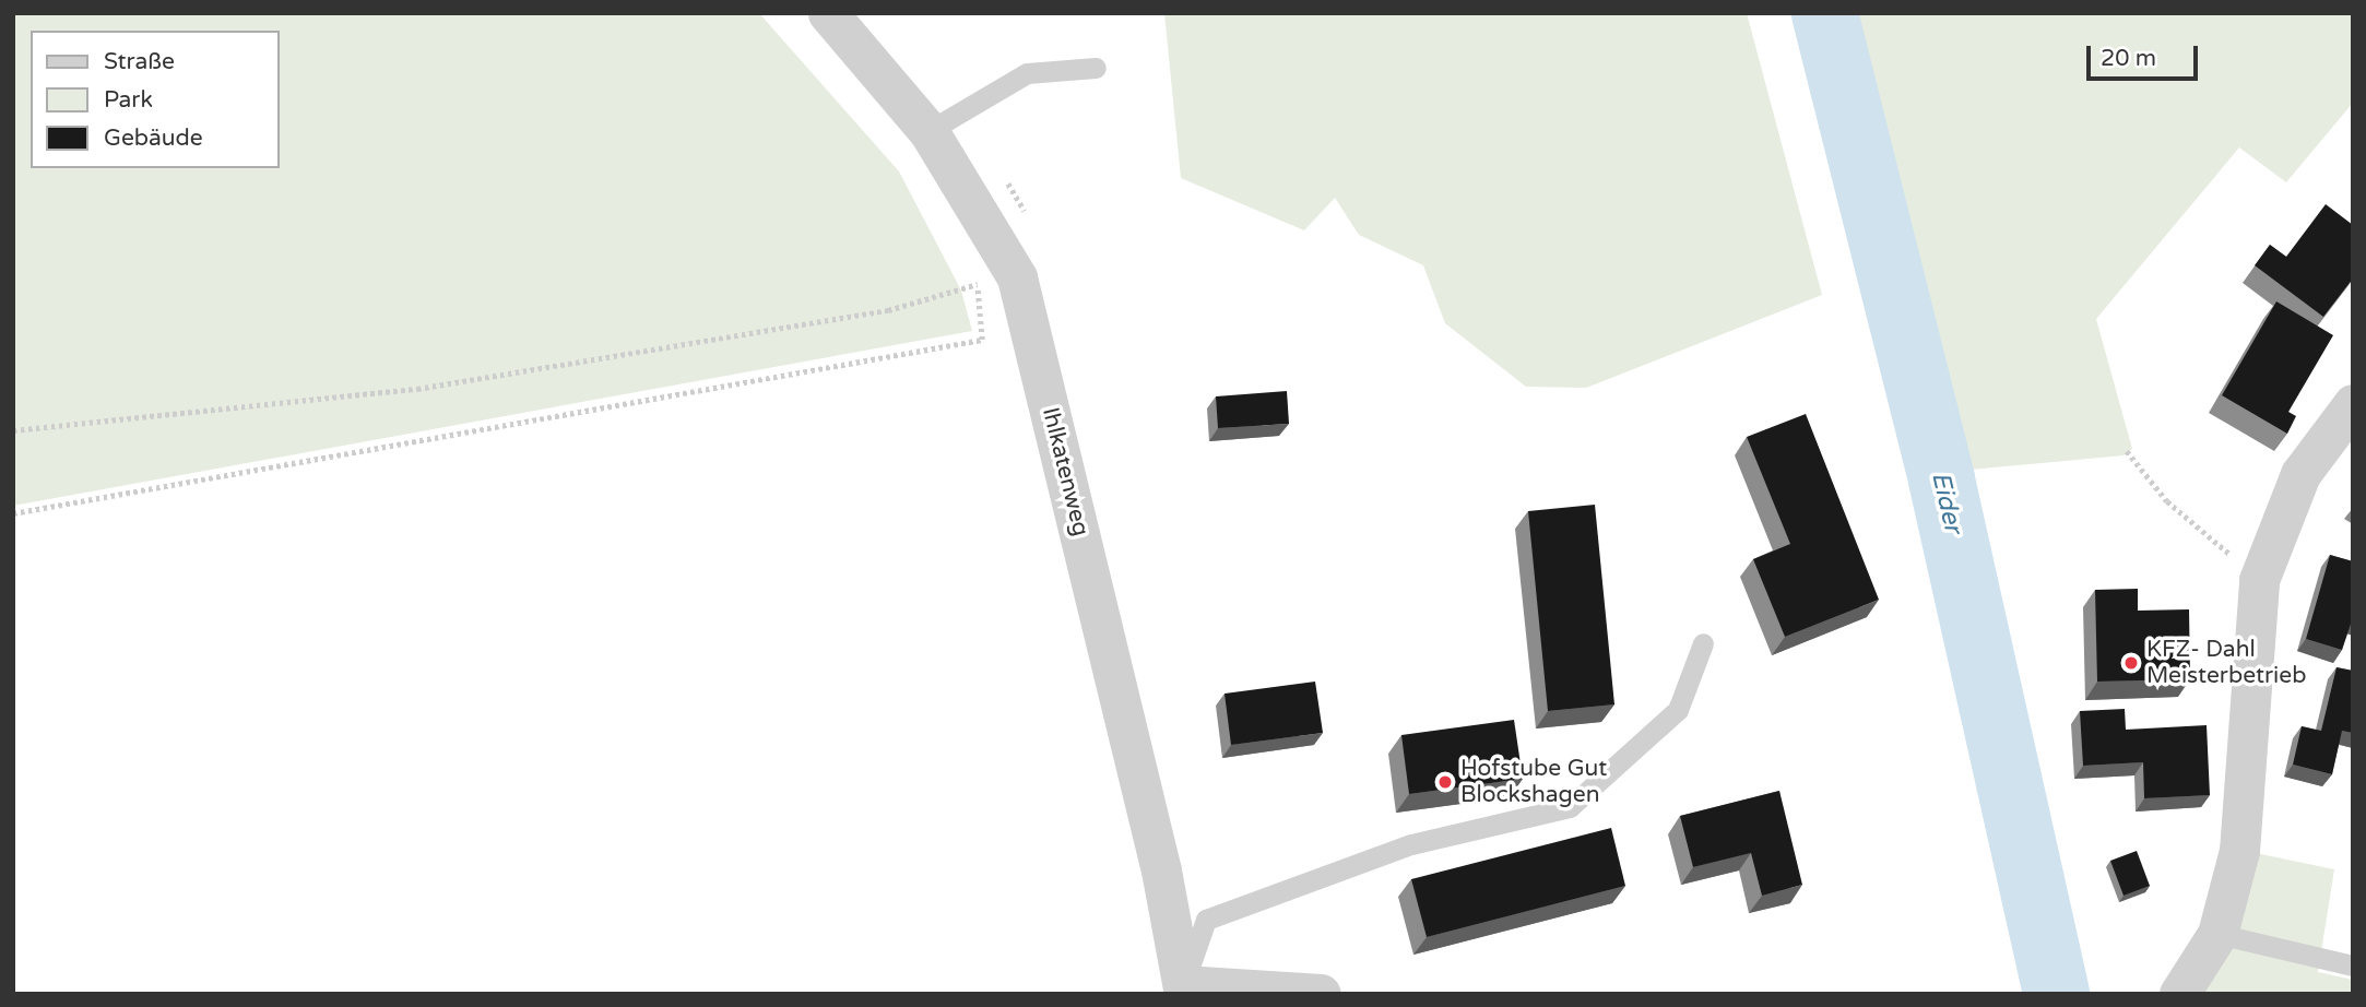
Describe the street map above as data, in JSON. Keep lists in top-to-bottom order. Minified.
{"streets":{"street":["Ihlkatenweg"]},"water":["Eider"],"places":["KFZ- Dahl Meisterbetrieb","Hofstube Gut Blockshagen"],"legend":["Straße","Park","Gebäude"],"scale_bar":"20 m"}
